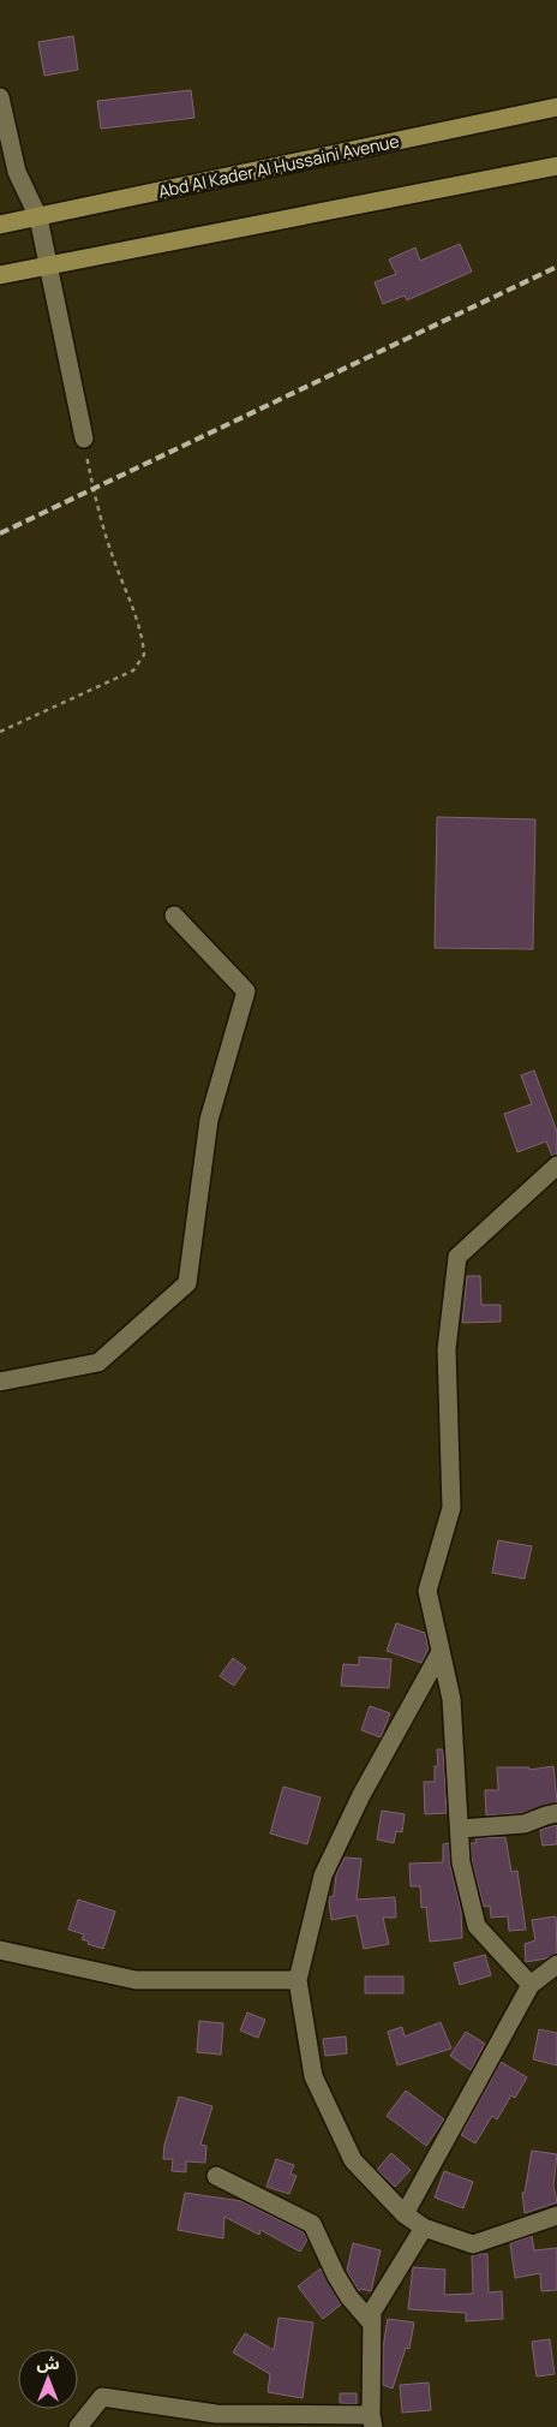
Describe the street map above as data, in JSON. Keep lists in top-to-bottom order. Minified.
{"streets":{"main road":["Abd Al Kader Al Hussaini Avenue"]},"north":"top"}
